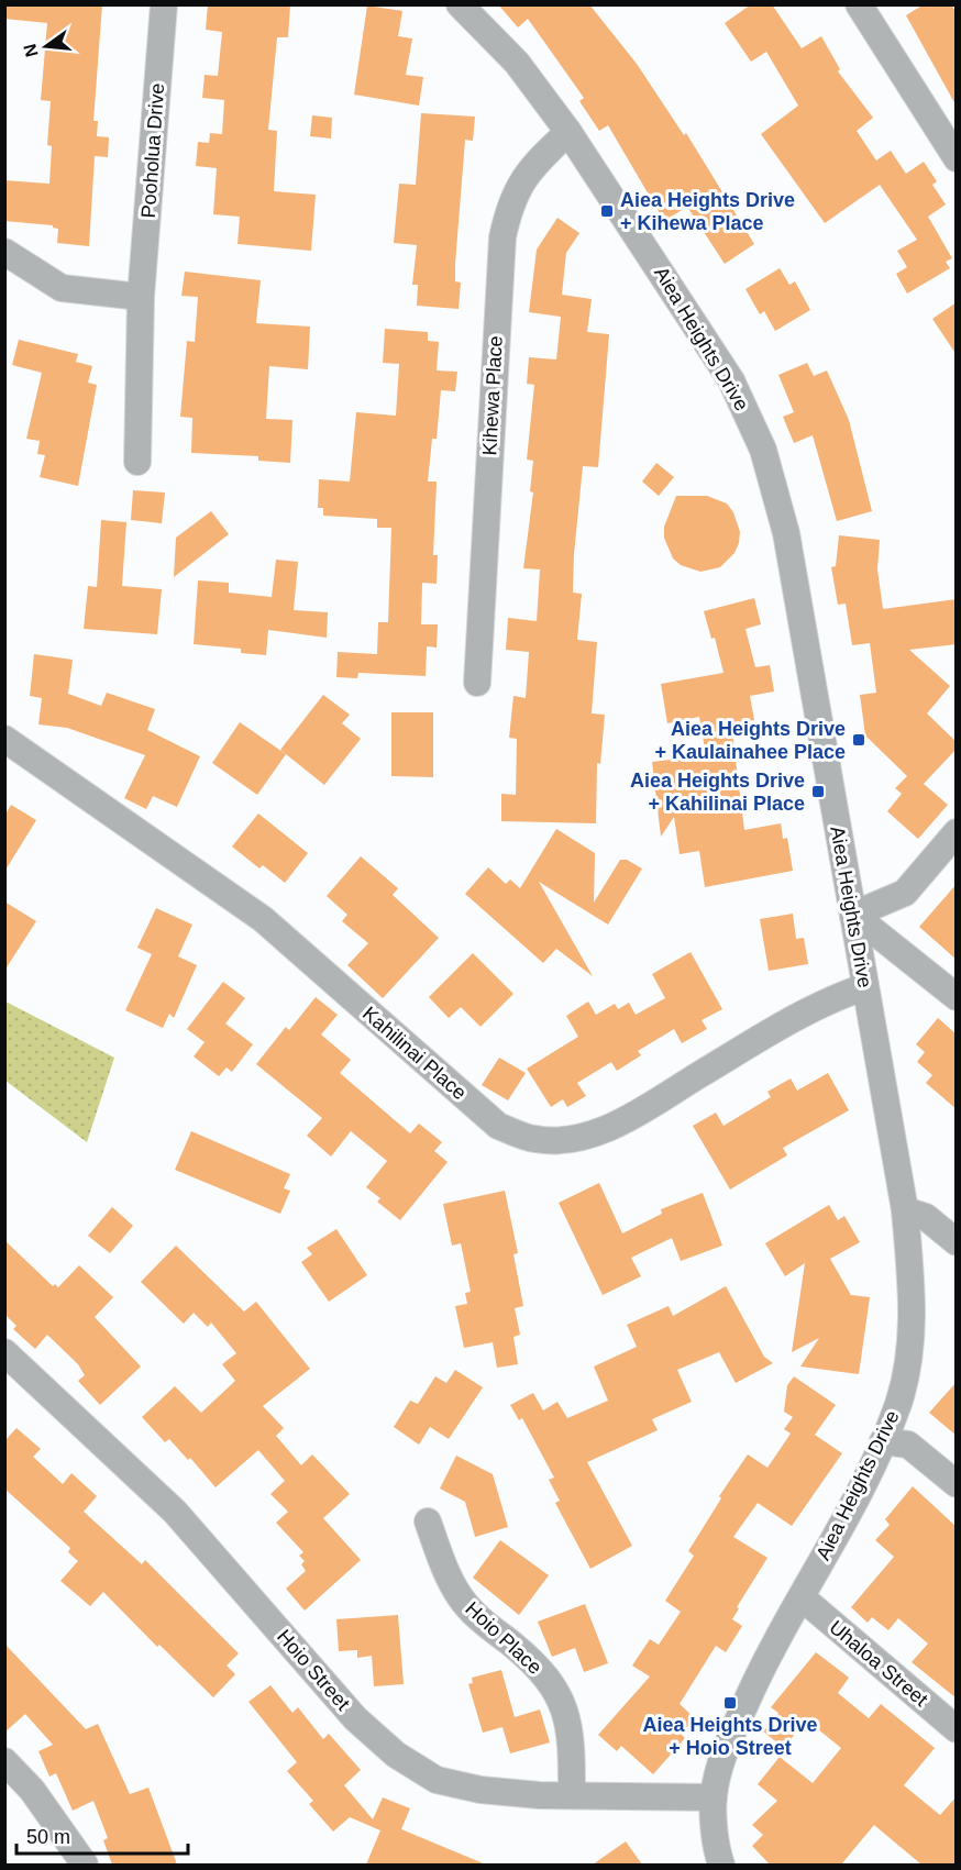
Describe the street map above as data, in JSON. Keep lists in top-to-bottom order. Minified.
{"streets":{"street":["Pooholua Drive","Aiea Heights Drive","Kihewa Place","Kahilinai Place","Hoio Place","Uhaloa Street","Hoio Street"]},"crossings":[["Aiea Heights Drive","Kihewa Place"],["Aiea Heights Drive","Kahilinai Place"],["Aiea Heights Drive","Uhaloa Street"],["Aiea Heights Drive","Hoio Street"],["Hoio Place","Hoio Street"]],"places":{"transit":["Aiea Heights Drive + Kihewa Place","Aiea Heights Drive + Kaulainahee Place","Aiea Heights Drive + Kahilinai Place","Aiea Heights Drive + Hoio Street"]},"scale_bar":"50 m","north":"left"}
